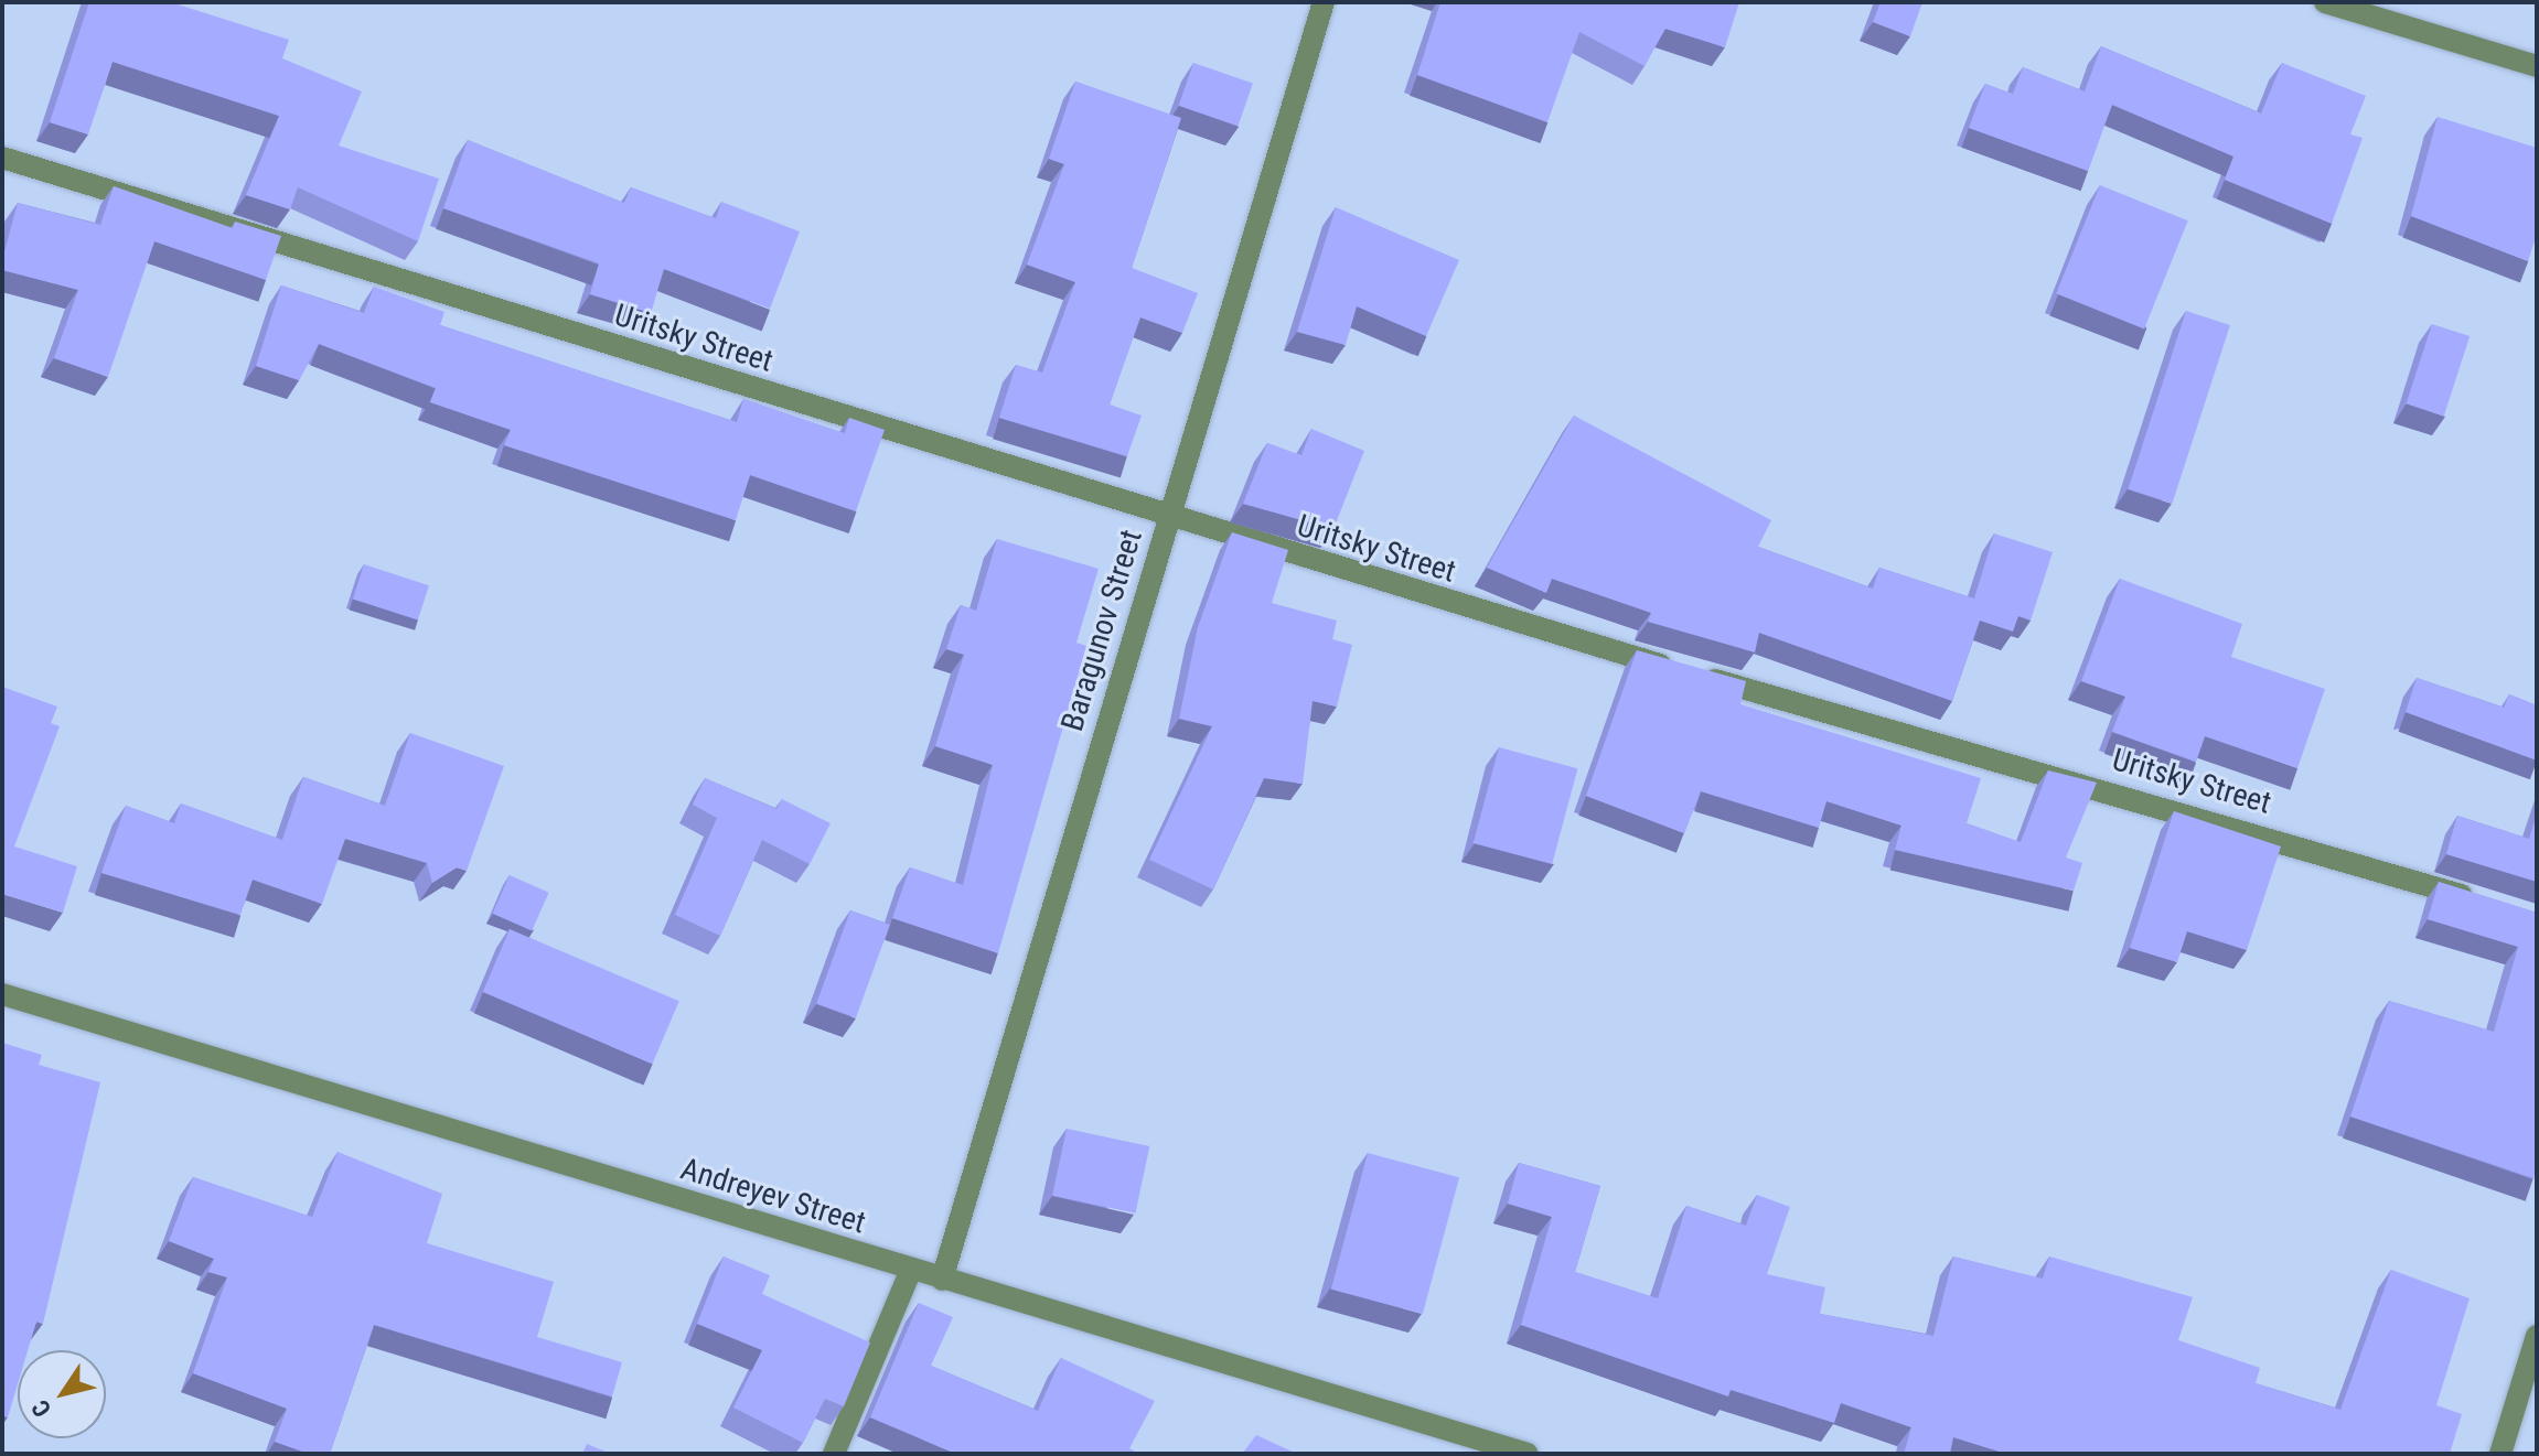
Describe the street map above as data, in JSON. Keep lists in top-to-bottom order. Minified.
{"streets":{"street":["Uritsky Street","Baragunov Street","Andreyev Street"]},"crossings":[["Uritsky Street","Baragunov Street"],["Baragunov Street","Andreyev Street"]],"north":"bottom left"}
